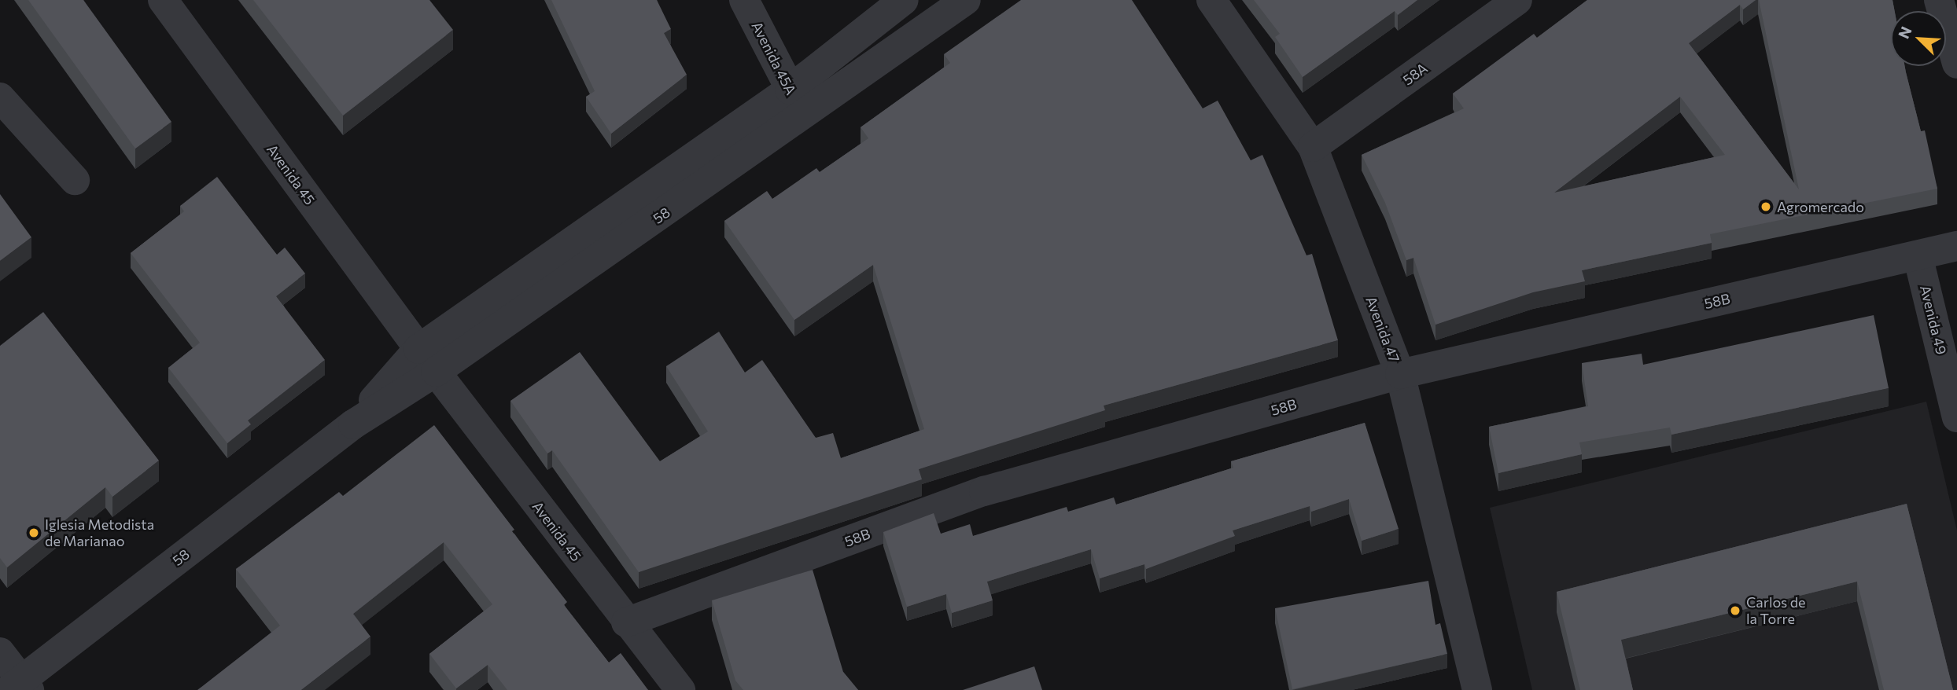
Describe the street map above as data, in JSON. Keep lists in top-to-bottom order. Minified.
{"streets":{"street":["Avenida 45A","58A","Avenida 45","58","58B","Avenida 49","Avenida 47"]},"crossings":[["Avenida 45A","58"],["58A","Avenida 47"],["Avenida 45","58"],["Avenida 45","58B"],["58B","Avenida 49"],["58B","Avenida 47"]],"places":["Agromercado","Iglesia Metodista de Marianao","Carlos de la Torre"],"north":"top left"}
